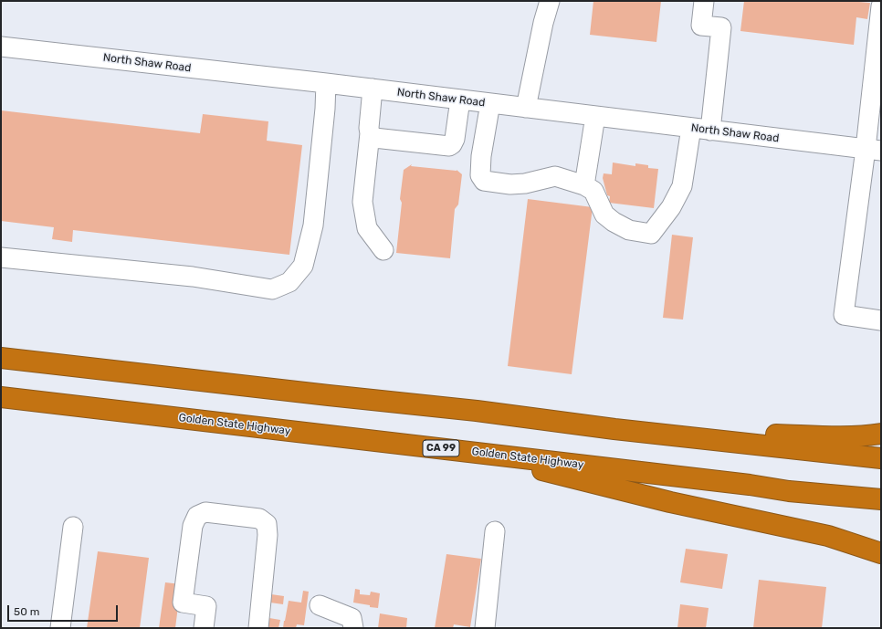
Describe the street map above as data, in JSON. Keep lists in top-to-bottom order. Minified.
{"streets":{"highway":["Golden State Highway","CA 99"],"street":["North Shaw Road"]},"scale_bar":"50 m"}
